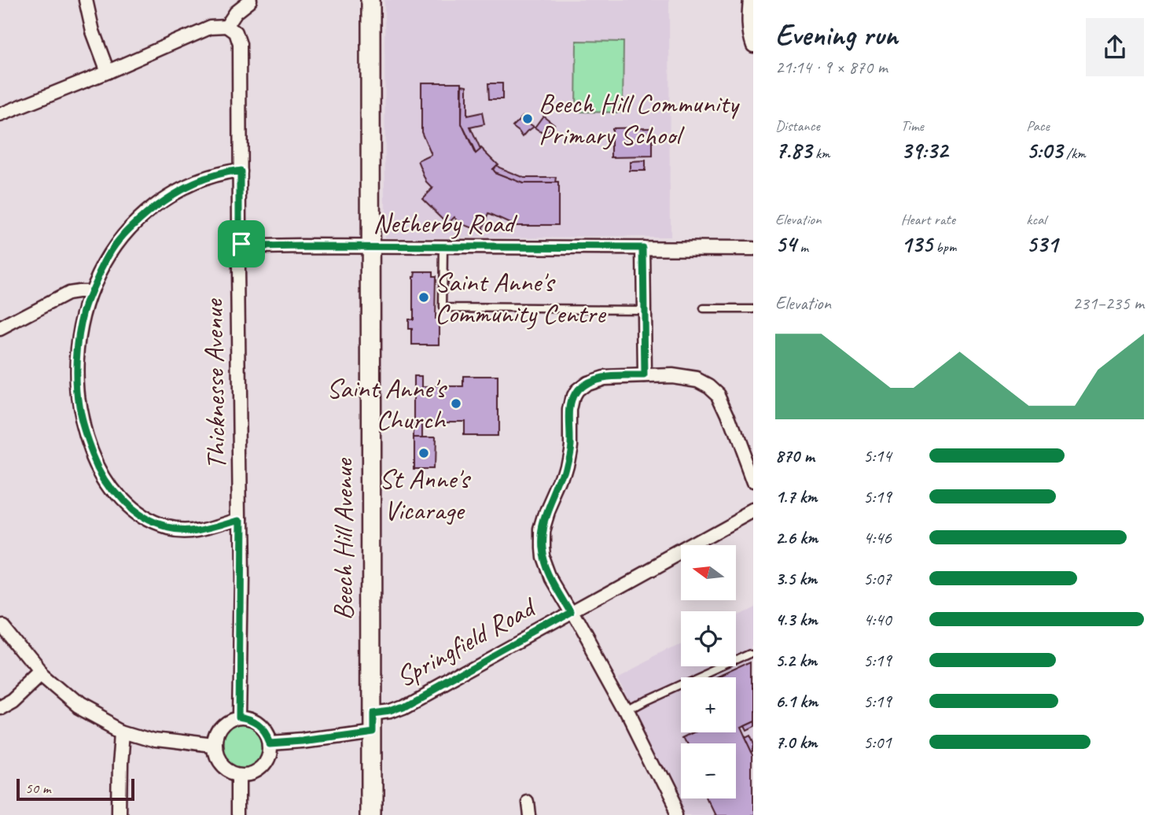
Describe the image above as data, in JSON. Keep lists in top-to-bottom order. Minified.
{"streets":{"street":["Netherby Road","Thicknesse Avenue","Beech Hill Avenue","Springfield Road"]},"crossings":[["Netherby Road","Thicknesse Avenue"],["Netherby Road","Beech Hill Avenue"],["Thicknesse Avenue","Springfield Road"],["Beech Hill Avenue","Springfield Road"]],"places":["Beech Hill Community Primary School","Saint Anne's Community Centre","Saint Anne's Church","St Anne's Vicarage"],"scale_bar":"50 m","north":"left","page":{"heading":["Evening run","21:14 · 9 × 870 m"],"stats":[["Distance","7.83 km"],["Time","39:32"],["Pace","5:03 /km"],["Elevation","54 m"],["Heart rate","135 bpm"],["kcal","531"]],"chart":["Elevation","231–235 m"],"list":[{"name":"870 m","note":"5:14"},{"name":"1.7 km","note":"5:19"},{"name":"2.6 km","note":"4:46"},{"name":"3.5 km","note":"5:07"},{"name":"4.3 km","note":"4:40"},{"name":"5.2 km","note":"5:19"},{"name":"6.1 km","note":"5:19"},{"name":"7.0 km","note":"5:01"}],"map_buttons":["+","−"],"scale":"50 m"}}
